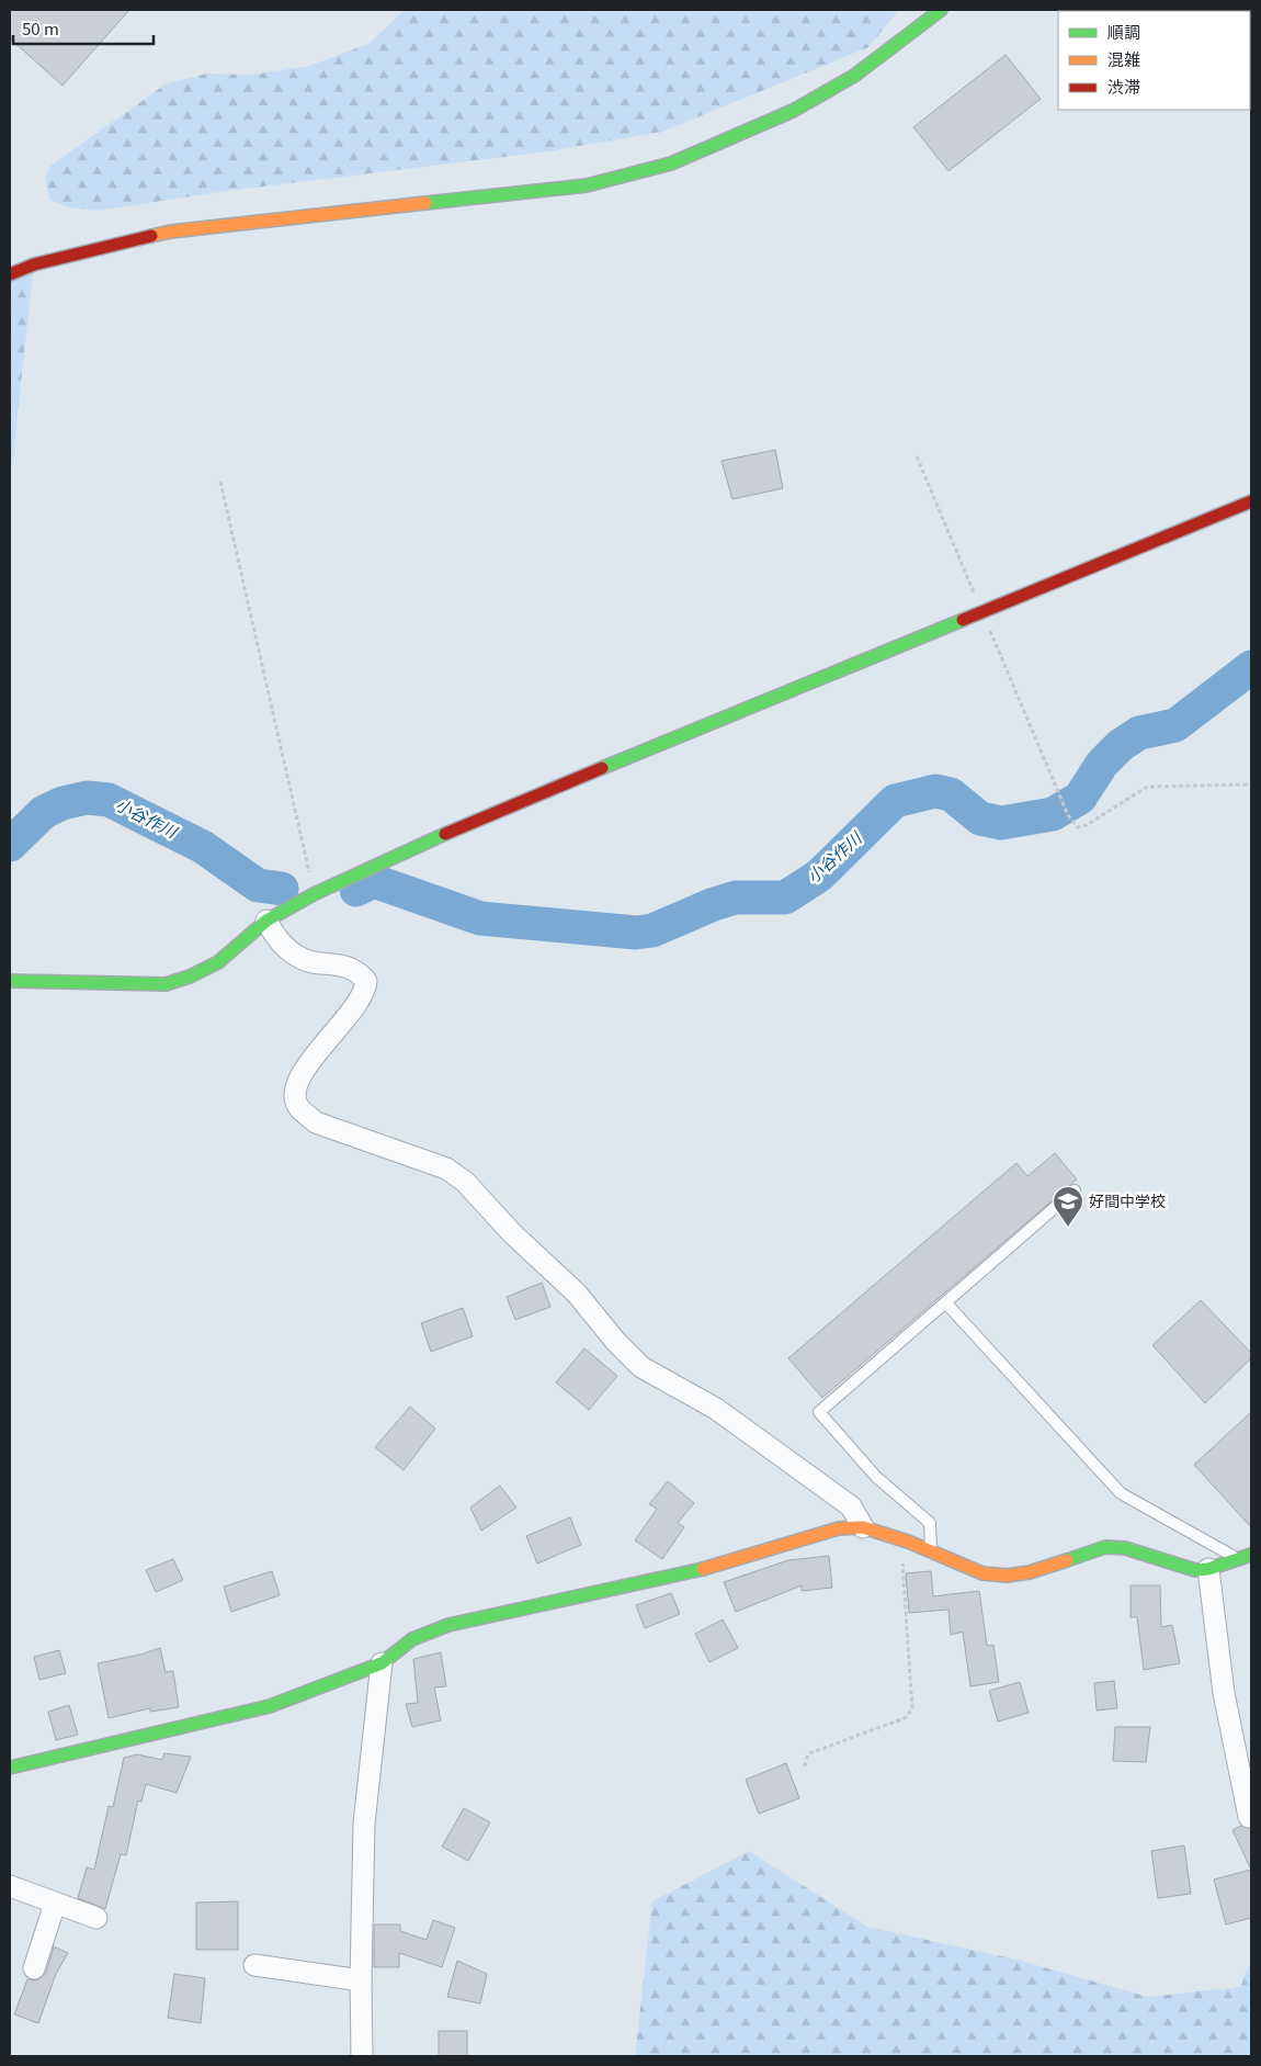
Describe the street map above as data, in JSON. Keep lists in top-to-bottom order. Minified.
{"water":["小谷作川"],"places":{"school or university":["好間中学校"]},"legend":["順調","混雑","渋滞"],"scale_bar":"50 m"}
